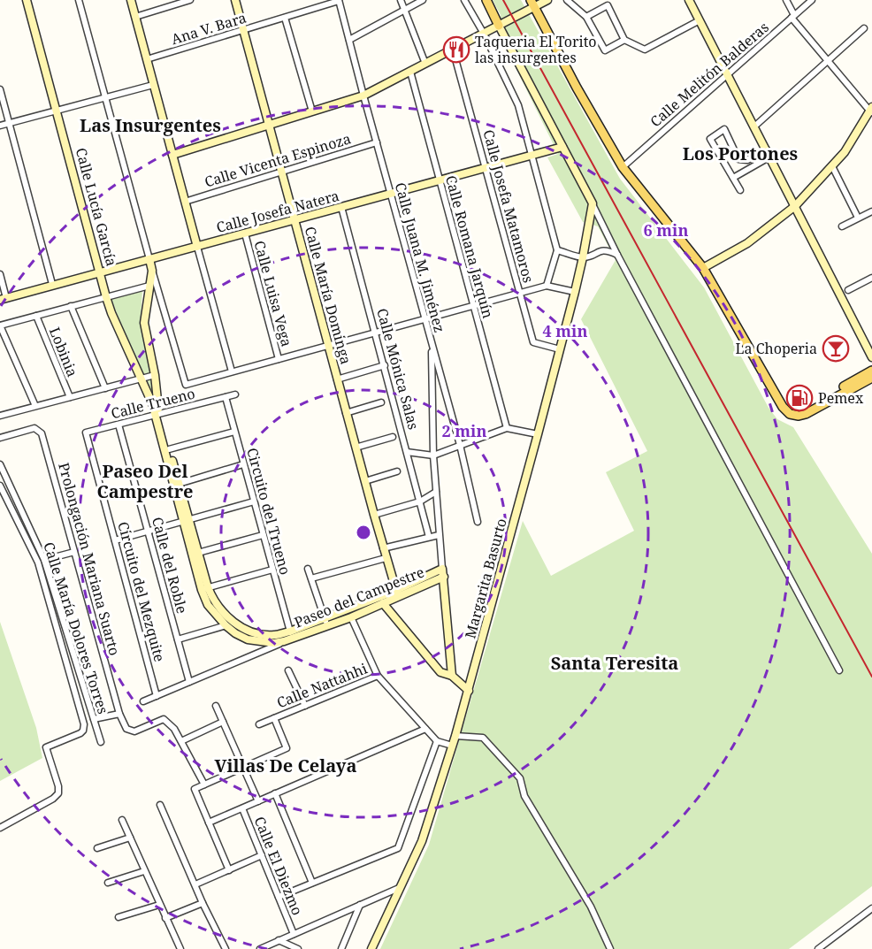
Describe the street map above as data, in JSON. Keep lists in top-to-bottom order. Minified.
{"streets":{"street":["Ana V. Bara","Calle Melitón Balderas","Calle Vicenta Espinoza","Calle Josefa Matamoros","Calle Lucía García","Calle Josefa Natera","Calle Romana Jarquín","Calle Juana M. Jiménez","Calle Luisa Vega","Calle María Dominga","Lobinia","Calle Mónica Salas","Calle Trueno","Circuito del Trueno","Prolongación Mariana Suarto","Calle del Roble","Margarita Basurto","Circuito del Mezquite","Paseo del Campestre","Calle María Dolores Torres","Calle Nattahhi","Calle El Diezmo"]},"crossings":[["Ana V. Bara","Calle Juana M. Jiménez"],["Ana V. Bara","Calle María Dominga"],["Calle Vicenta Espinoza","Calle Juana M. Jiménez"],["Calle Vicenta Espinoza","Calle María Dominga"],["Calle Josefa Matamoros","Calle Josefa Natera"],["Calle Josefa Matamoros","Margarita Basurto"],["Calle Lucía García","Calle Josefa Natera"],["Calle Lucía García","Calle Trueno"],["Calle Josefa Natera","Calle Romana Jarquín"],["Calle Josefa Natera","Calle Juana M. Jiménez"],["Calle Josefa Natera","Calle Luisa Vega"],["Calle Josefa Natera","Calle María Dominga"],["Calle Josefa Natera","Calle Mónica Salas"],["Calle María Dominga","Paseo del Campestre"],["Calle Trueno","Circuito del Trueno"],["Calle Trueno","Calle del Roble"],["Calle Trueno","Circuito del Mezquite"],["Circuito del Trueno","Paseo del Campestre"]],"districts":["Las Insurgentes","Los Portones","Paseo Del Campestre","Santa Teresita","Villas De Celaya"],"places":{"restaurant":["Taqueria El Torito las insurgentes"],"bar":["La Choperia"],"fuel station":["Pemex"]},"rings":["6 min","4 min","2 min"]}
